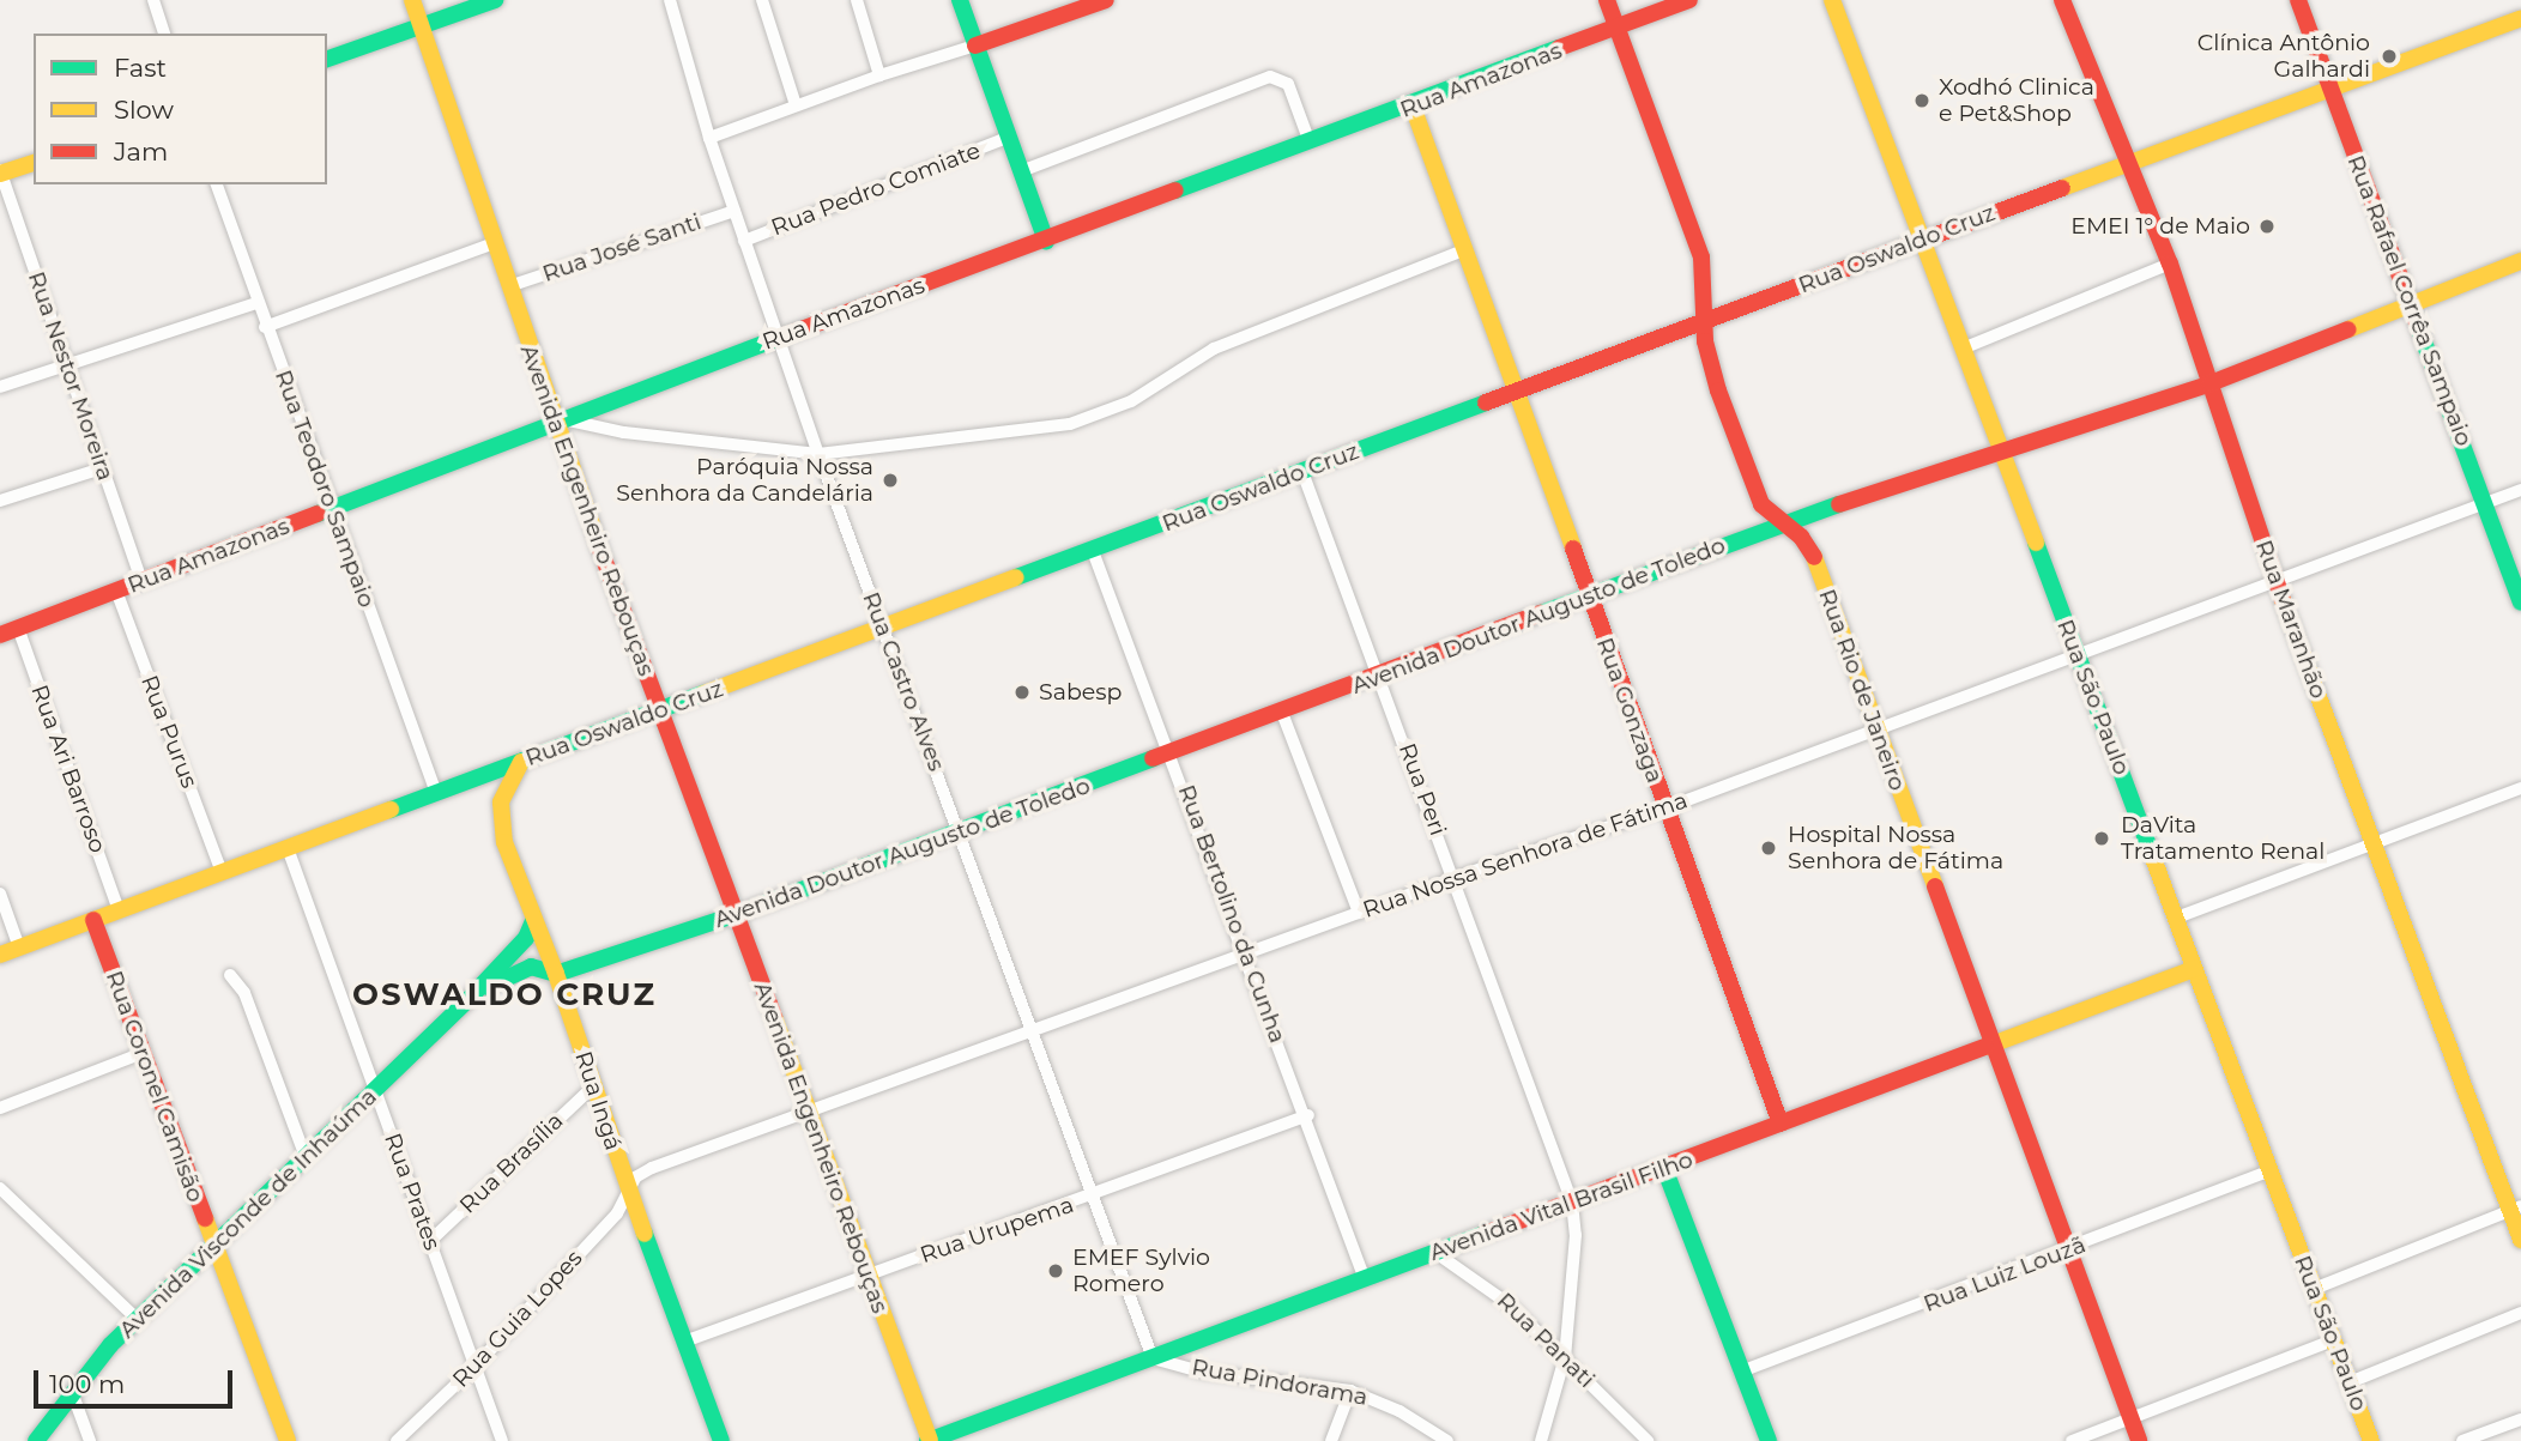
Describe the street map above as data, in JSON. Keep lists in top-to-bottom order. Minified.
{"streets":{"street":["Rua Amazonas","Rua Pedro Comiate","Rua José Santi","Rua Oswaldo Cruz","Rua Rafael Corrêa Sampaio","Rua Nestor Moreira","Rua Teodoro Sampaio","Avenida Engenheiro Rebouças","Avenida Doutor Augusto de Toledo","Rua Maranhão","Rua Castro Alves","Rua Rio de Janeiro","Rua São Paulo","Rua Gonzaga","Rua Purus","Rua Ari Barroso","Rua Peri","Rua Nossa Senhora de Fátima","Rua Bertolino da Cunha","Rua Coronel Camisão","Rua Ingá","Rua Brasília","Rua Prates","Avenida Vital Brasil Filho","Avenida Visconde de Inhaúma","Rua Urupema","Rua Luiz Louzã","Rua Guia Lopes","Rua Panati","Rua Pindorama"]},"crossings":[["Rua Amazonas","Rua Nestor Moreira"],["Rua Amazonas","Rua Teodoro Sampaio"],["Rua Amazonas","Avenida Engenheiro Rebouças"],["Rua Amazonas","Rua Castro Alves"],["Rua Amazonas","Rua Rio de Janeiro"],["Rua Amazonas","Rua Gonzaga"],["Rua Amazonas","Rua Purus"],["Rua Amazonas","Rua Ari Barroso"],["Rua Pedro Comiate","Rua Castro Alves"],["Rua José Santi","Avenida Engenheiro Rebouças"],["Rua José Santi","Rua Castro Alves"],["Rua Oswaldo Cruz","Rua Rafael Corrêa Sampaio"],["Rua Oswaldo Cruz","Rua Teodoro Sampaio"],["Rua Oswaldo Cruz","Avenida Engenheiro Rebouças"],["Rua Oswaldo Cruz","Rua Maranhão"],["Rua Oswaldo Cruz","Rua Castro Alves"],["Rua Oswaldo Cruz","Rua Rio de Janeiro"],["Rua Oswaldo Cruz","Rua São Paulo"],["Rua Oswaldo Cruz","Rua Gonzaga"],["Rua Oswaldo Cruz","Rua Purus"],["Rua Oswaldo Cruz","Rua Ari Barroso"],["Rua Oswaldo Cruz","Rua Peri"],["Rua Oswaldo Cruz","Rua Bertolino da Cunha"],["Rua Oswaldo Cruz","Rua Coronel Camisão"],["Rua Oswaldo Cruz","Rua Ingá"],["Rua Oswaldo Cruz","Rua Prates"],["Rua Rafael Corrêa Sampaio","Avenida Doutor Augusto de Toledo"],["Rua Rafael Corrêa Sampaio","Rua Nossa Senhora de Fátima"],["Avenida Engenheiro Rebouças","Avenida Doutor Augusto de Toledo"],["Avenida Engenheiro Rebouças","Rua Nossa Senhora de Fátima"],["Avenida Engenheiro Rebouças","Avenida Vital Brasil Filho"],["Avenida Engenheiro Rebouças","Rua Urupema"],["Avenida Doutor Augusto de Toledo","Rua Maranhão"],["Avenida Doutor Augusto de Toledo","Rua Castro Alves"],["Avenida Doutor Augusto de Toledo","Rua Rio de Janeiro"],["Avenida Doutor Augusto de Toledo","Rua São Paulo"],["Avenida Doutor Augusto de Toledo","Rua Gonzaga"],["Avenida Doutor Augusto de Toledo","Rua Peri"],["Avenida Doutor Augusto de Toledo","Rua Bertolino da Cunha"],["Avenida Doutor Augusto de Toledo","Rua Ingá"],["Avenida Doutor Augusto de Toledo","Avenida Visconde de Inhaúma"],["Rua Maranhão","Rua Nossa Senhora de Fátima"],["Rua Castro Alves","Rua Nossa Senhora de Fátima"],["Rua Castro Alves","Avenida Vital Brasil Filho"],["Rua Castro Alves","Rua Urupema"],["Rua Castro Alves","Rua Pindorama"],["Rua Rio de Janeiro","Rua Nossa Senhora de Fátima"],["Rua Rio de Janeiro","Avenida Vital Brasil Filho"],["Rua Rio de Janeiro","Rua Luiz Louzã"],["Rua São Paulo","Rua Nossa Senhora de Fátima"],["Rua São Paulo","Avenida Vital Brasil Filho"],["Rua São Paulo","Rua Luiz Louzã"],["Rua Gonzaga","Rua Nossa Senhora de Fátima"],["Rua Gonzaga","Avenida Vital Brasil Filho"],["Rua Peri","Rua Nossa Senhora de Fátima"],["Rua Peri","Avenida Vital Brasil Filho"],["Rua Peri","Rua Panati"],["Rua Nossa Senhora de Fátima","Rua Bertolino da Cunha"],["Rua Nossa Senhora de Fátima","Rua Ingá"],["Rua Nossa Senhora de Fátima","Rua Guia Lopes"],["Rua Bertolino da Cunha","Avenida Vital Brasil Filho"],["Rua Bertolino da Cunha","Rua Urupema"],["Rua Coronel Camisão","Avenida Visconde de Inhaúma"],["Rua Ingá","Rua Brasília"],["Rua Ingá","Avenida Visconde de Inhaúma"],["Rua Ingá","Rua Urupema"],["Rua Ingá","Rua Guia Lopes"],["Rua Brasília","Rua Prates"],["Rua Prates","Avenida Visconde de Inhaúma"],["Rua Prates","Rua Guia Lopes"],["Avenida Vital Brasil Filho","Rua Panati"],["Avenida Vital Brasil Filho","Rua Pindorama"]],"districts":["OSWALDO CRUZ"],"places":["Clínica Antônio Galhardi","Xodhó Clinica e Pet&Shop","EMEI 1° de Maio","Paróquia Nossa Senhora da Candelária","Sabesp","DaVita Tratamento Renal","Hospital Nossa Senhora de Fátima","EMEF Sylvio Romero"],"legend":["Fast","Slow","Jam"],"scale_bar":"100 m"}
